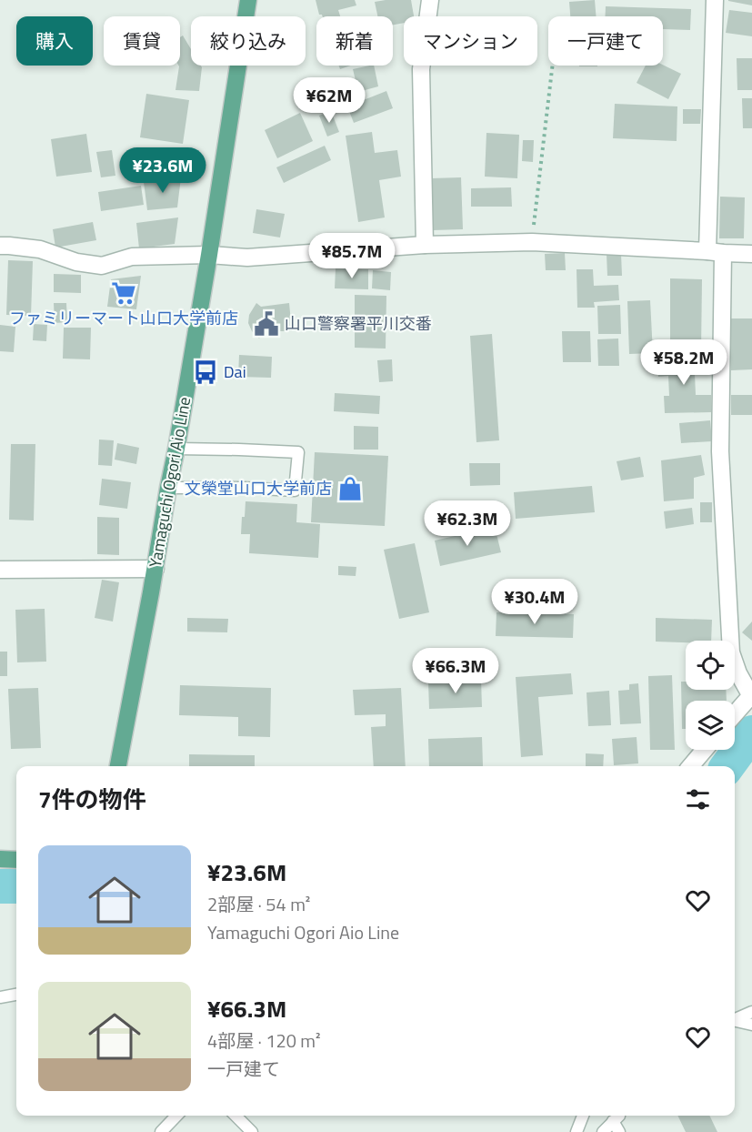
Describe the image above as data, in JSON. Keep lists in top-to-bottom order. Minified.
{"streets":{"main road":["Yamaguchi Ogori Aio Line"]},"places":{"supermarket":["ファミリーマート山口大学前店"],"public building":["山口警察署平川交番"],"bus stop":["Dai"],"shop":["文榮堂山口大学前店"]},"page":{"chip":["購入","賃貸","絞り込み","新着","マンション","一戸建て"],"price":["¥62M","¥23.6M","¥85.7M","¥58.2M","¥62.3M","¥30.4M","¥66.3M"],"heading":"7件の物件","list":[{"name":"¥23.6M","note":"2部屋 · 54 m² · Yamaguchi Ogori Aio Line"},{"name":"¥66.3M","note":"4部屋 · 120 m² · 一戸建て"}]}}
